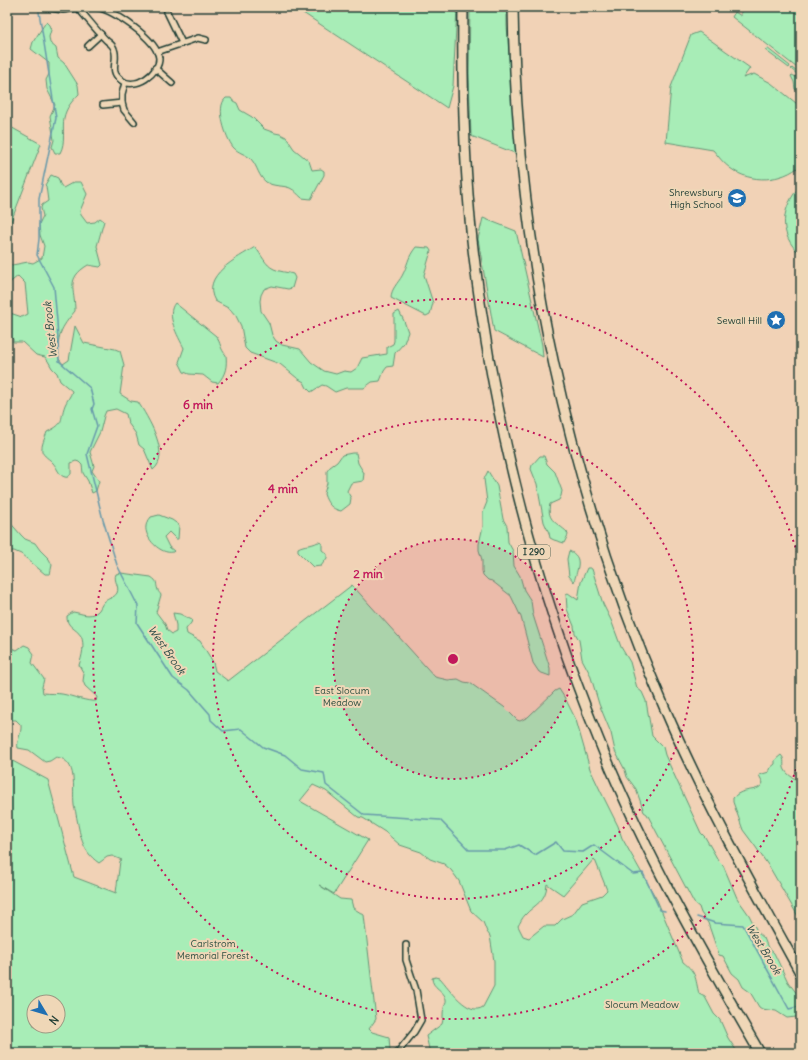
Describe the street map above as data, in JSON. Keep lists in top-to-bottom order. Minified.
{"streets":{"highway":["I 290"]},"water":["West Brook"],"parks":["East Slocum Meadow","Carlstrom Memorial Forest","Slocum Meadow"],"places":{"school or university":["Shrewsbury High School"],"place":["Sewall Hill"]},"north":"bottom right","rings":["6 min","4 min","2 min"]}
